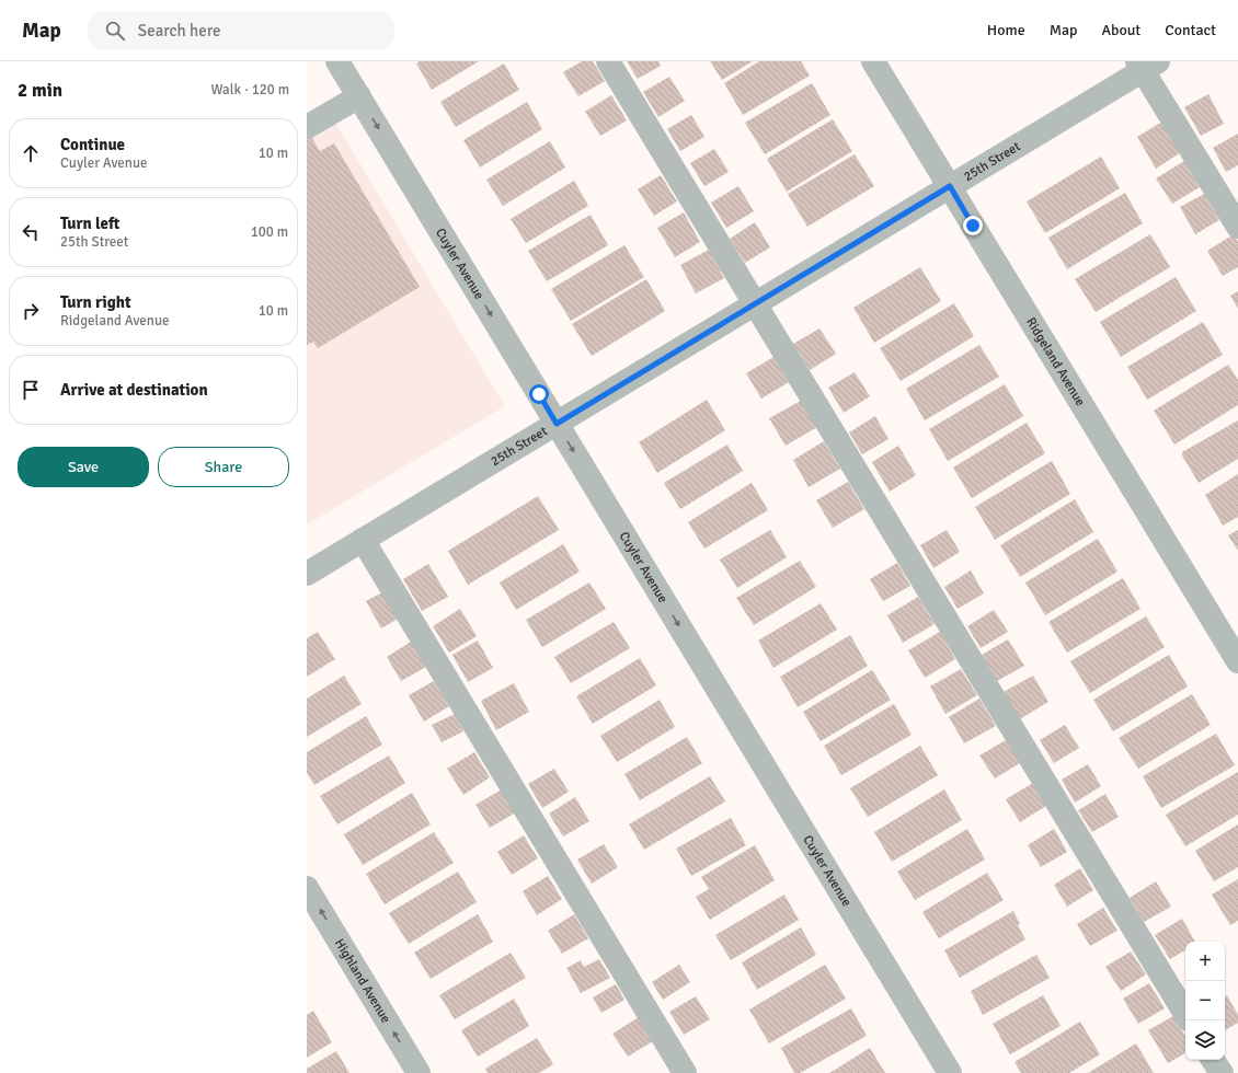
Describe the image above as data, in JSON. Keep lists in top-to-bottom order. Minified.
{"streets":{"street":["25th Street","Cuyler Avenue","Ridgeland Avenue","Highland Avenue"]},"crossings":[["25th Street","Cuyler Avenue"],["25th Street","Ridgeland Avenue"]],"one_way":["Cuyler Avenue","Highland Avenue"],"page":{"header":"Map","search":"Search here","nav":["Home","Map","About","Contact"],"heading":["2 min","Walk · 120 m"],"list":[["Continue","Cuyler Avenue","10 m"],["Turn left","25th Street","100 m"],["Turn right","Ridgeland Avenue","10 m"],"Arrive at destination"],"buttons":["Save","Share"],"map_buttons":["+","−"]}}
